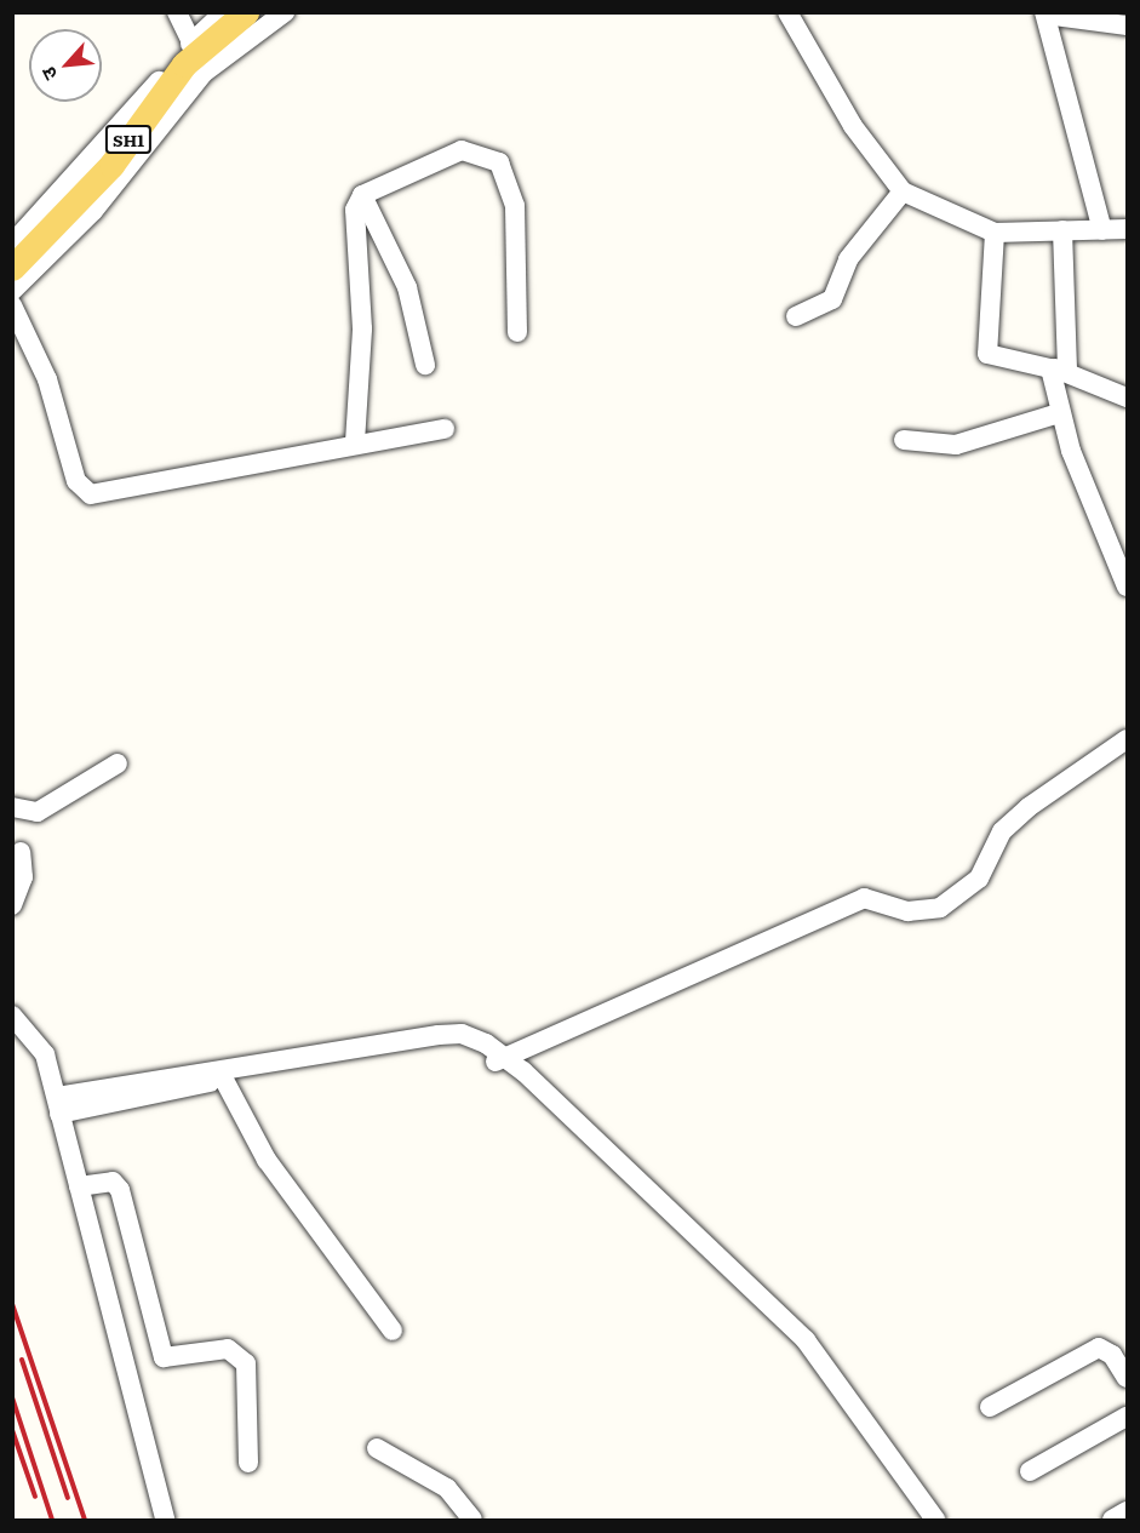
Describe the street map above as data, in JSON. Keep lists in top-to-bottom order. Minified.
{"streets":{"main road":["SH1"]},"north":"bottom left"}
